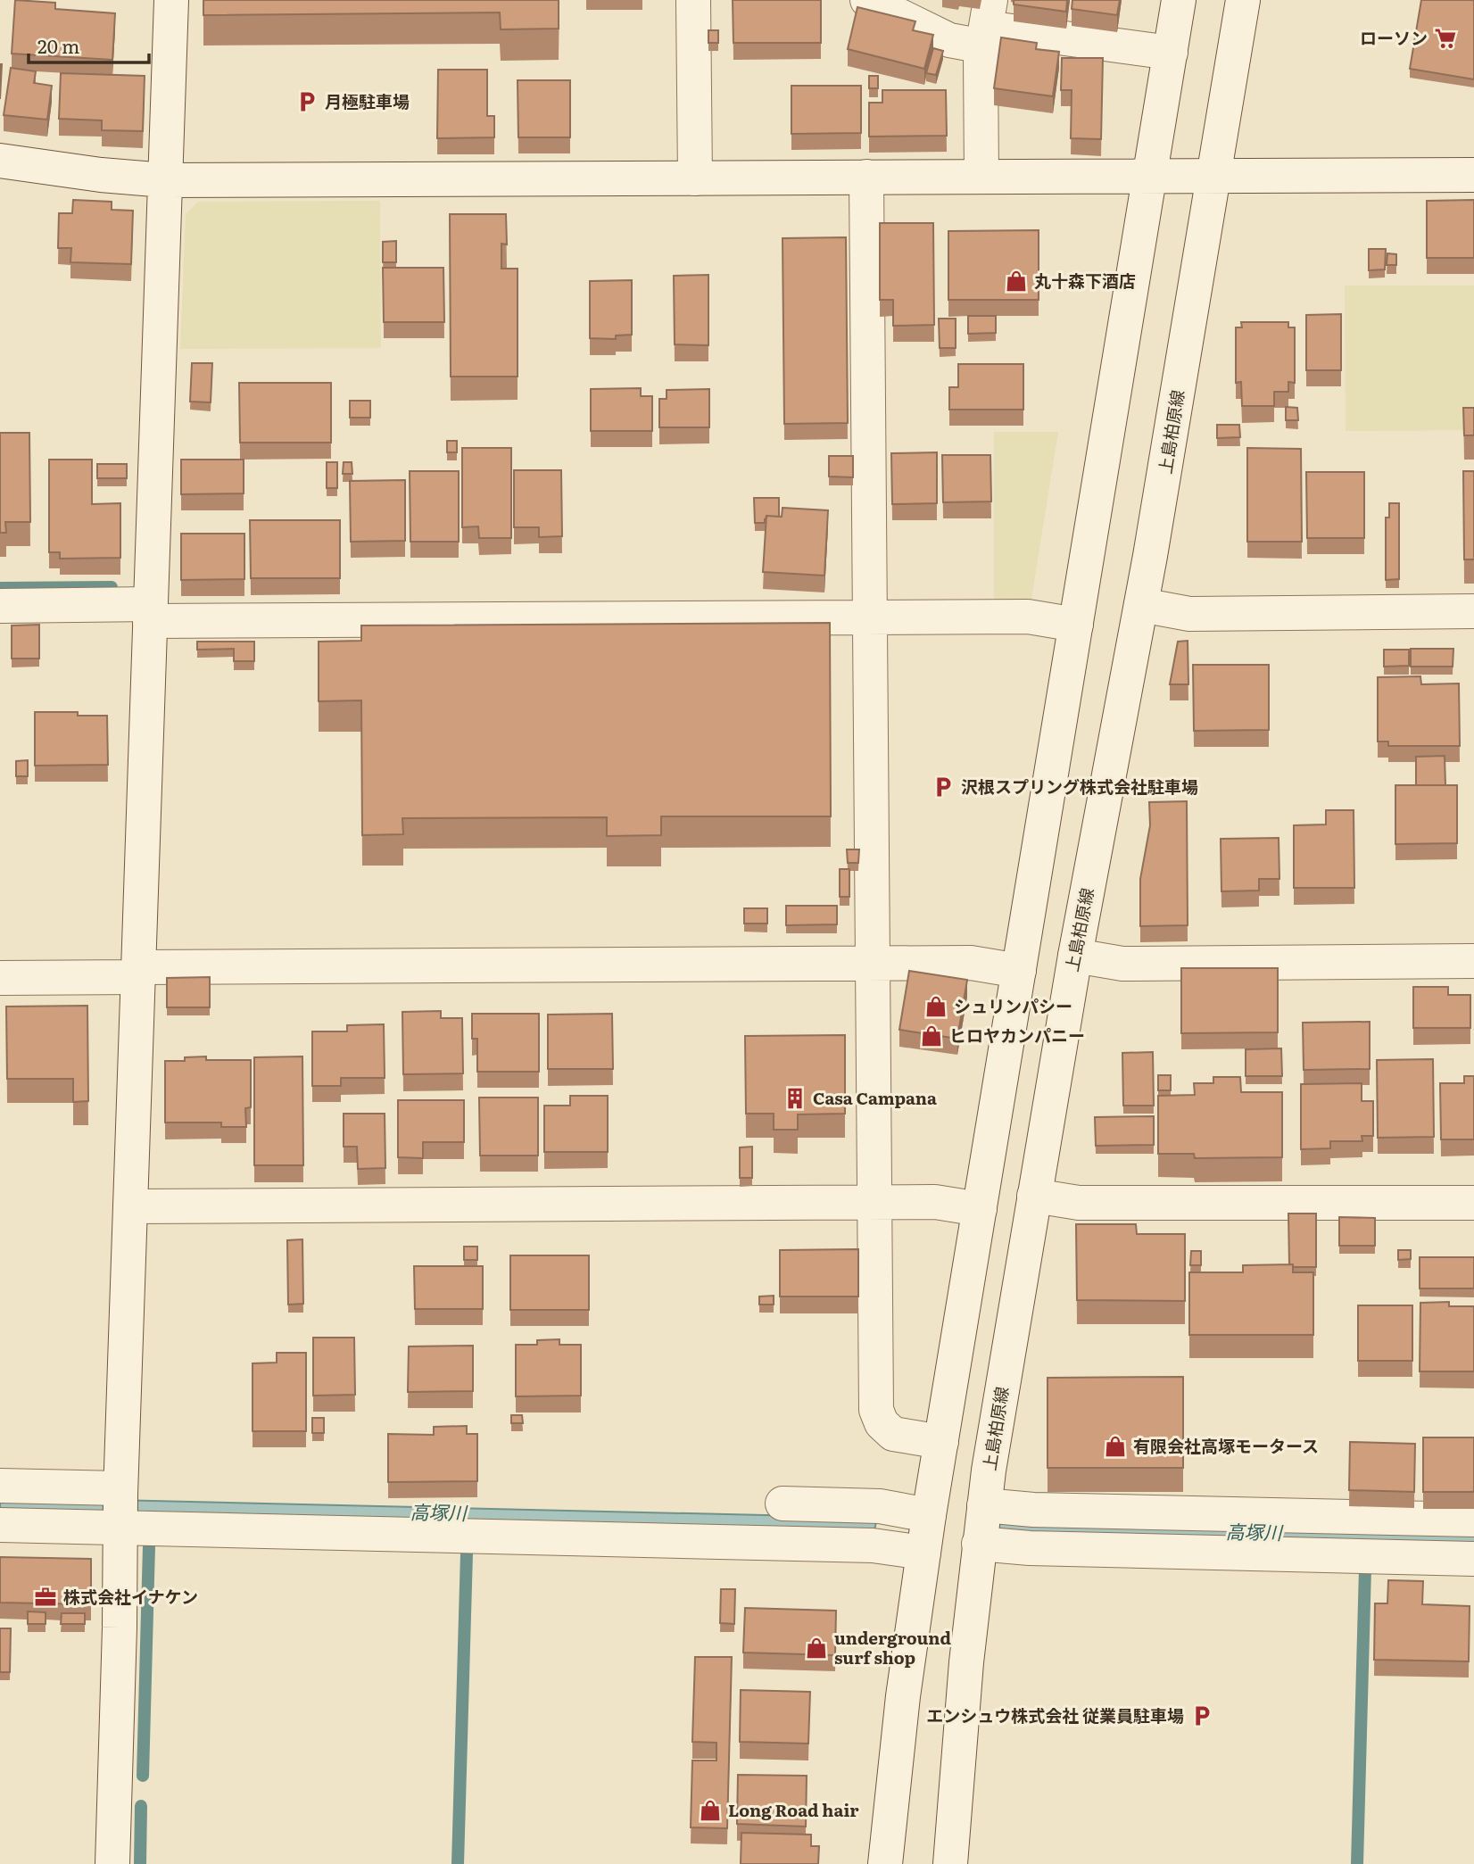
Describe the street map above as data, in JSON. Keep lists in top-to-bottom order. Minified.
{"streets":{"street":["上島柏原線"]},"water":["高塚川"],"places":{"supermarket":["ローソン"],"parking":["月極駐車場","沢根スプリング株式会社駐車場","エンシュウ株式会社 従業員駐車場"],"shop":["丸十森下酒店","シュリンパシー","ヒロヤカンパニー","有限会社高塚モータース","underground surf shop","Long Road hair"],"building":["Casa Campana"],"office":["株式会社イナケン"]},"scale_bar":"20 m"}
